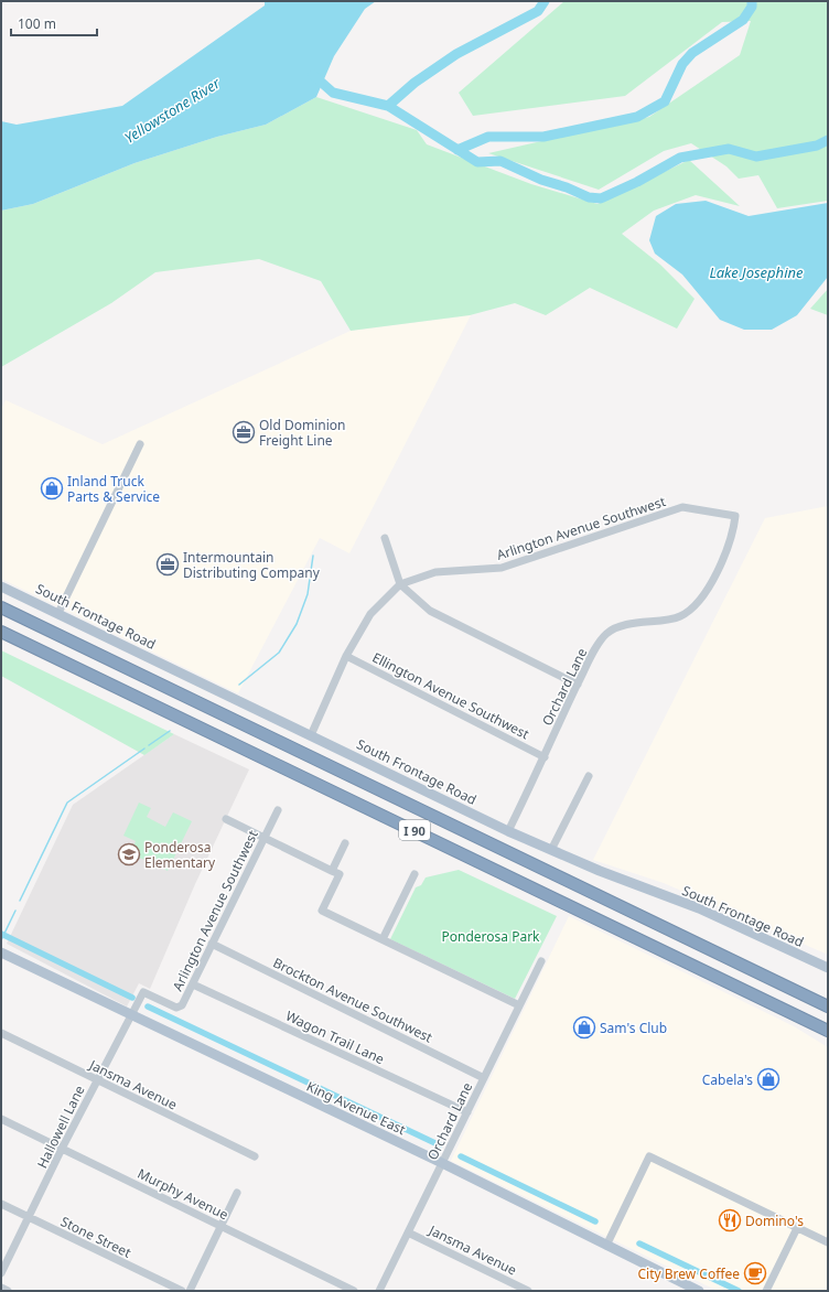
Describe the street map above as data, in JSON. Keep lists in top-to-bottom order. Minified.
{"streets":{"highway":["I 90"],"main road":["South Frontage Road","King Avenue East"],"street":["Arlington Avenue Southwest","Orchard Lane","Ellington Avenue Southwest","Brockton Avenue Southwest","Wagon Trail Lane","Jansma Avenue","Hallowell Lane","Murphy Avenue","Stone Street"]},"crossings":[["Arlington Avenue Southwest","South Frontage Road"],["Arlington Avenue Southwest","Orchard Lane"],["Arlington Avenue Southwest","Ellington Avenue Southwest"],["Arlington Avenue Southwest","Brockton Avenue Southwest"],["Arlington Avenue Southwest","Wagon Trail Lane"],["Arlington Avenue Southwest","Hallowell Lane"],["South Frontage Road","Orchard Lane"],["Orchard Lane","Ellington Avenue Southwest"],["Orchard Lane","Brockton Avenue Southwest"],["Orchard Lane","Wagon Trail Lane"],["Orchard Lane","Jansma Avenue"],["Orchard Lane","King Avenue East"],["Jansma Avenue","Hallowell Lane"],["King Avenue East","Hallowell Lane"],["Hallowell Lane","Murphy Avenue"],["Hallowell Lane","Stone Street"]],"water":["Yellowstone River","Lake Josephine"],"parks":["Ponderosa Park"],"places":{"office":["Old Dominion Freight Line","Intermountain Distributing Company"],"shop":["Inland Truck Parts & Service","Sam's Club","Cabela's"],"school or university":["Ponderosa Elementary"],"restaurant":["Domino's"],"cafe":["City Brew Coffee"]},"scale_bar":"100 m"}
